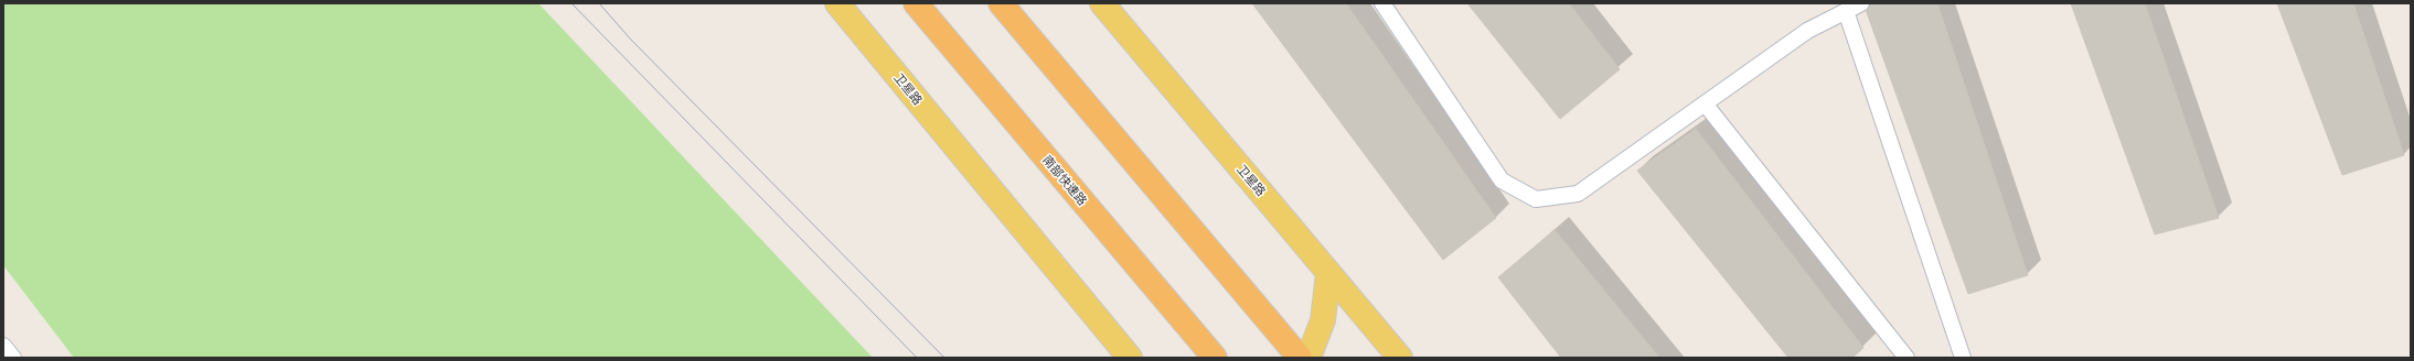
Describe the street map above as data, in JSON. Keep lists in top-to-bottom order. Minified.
{"streets":{"highway":["南部快速路"],"main road":["卫星路"]}}
